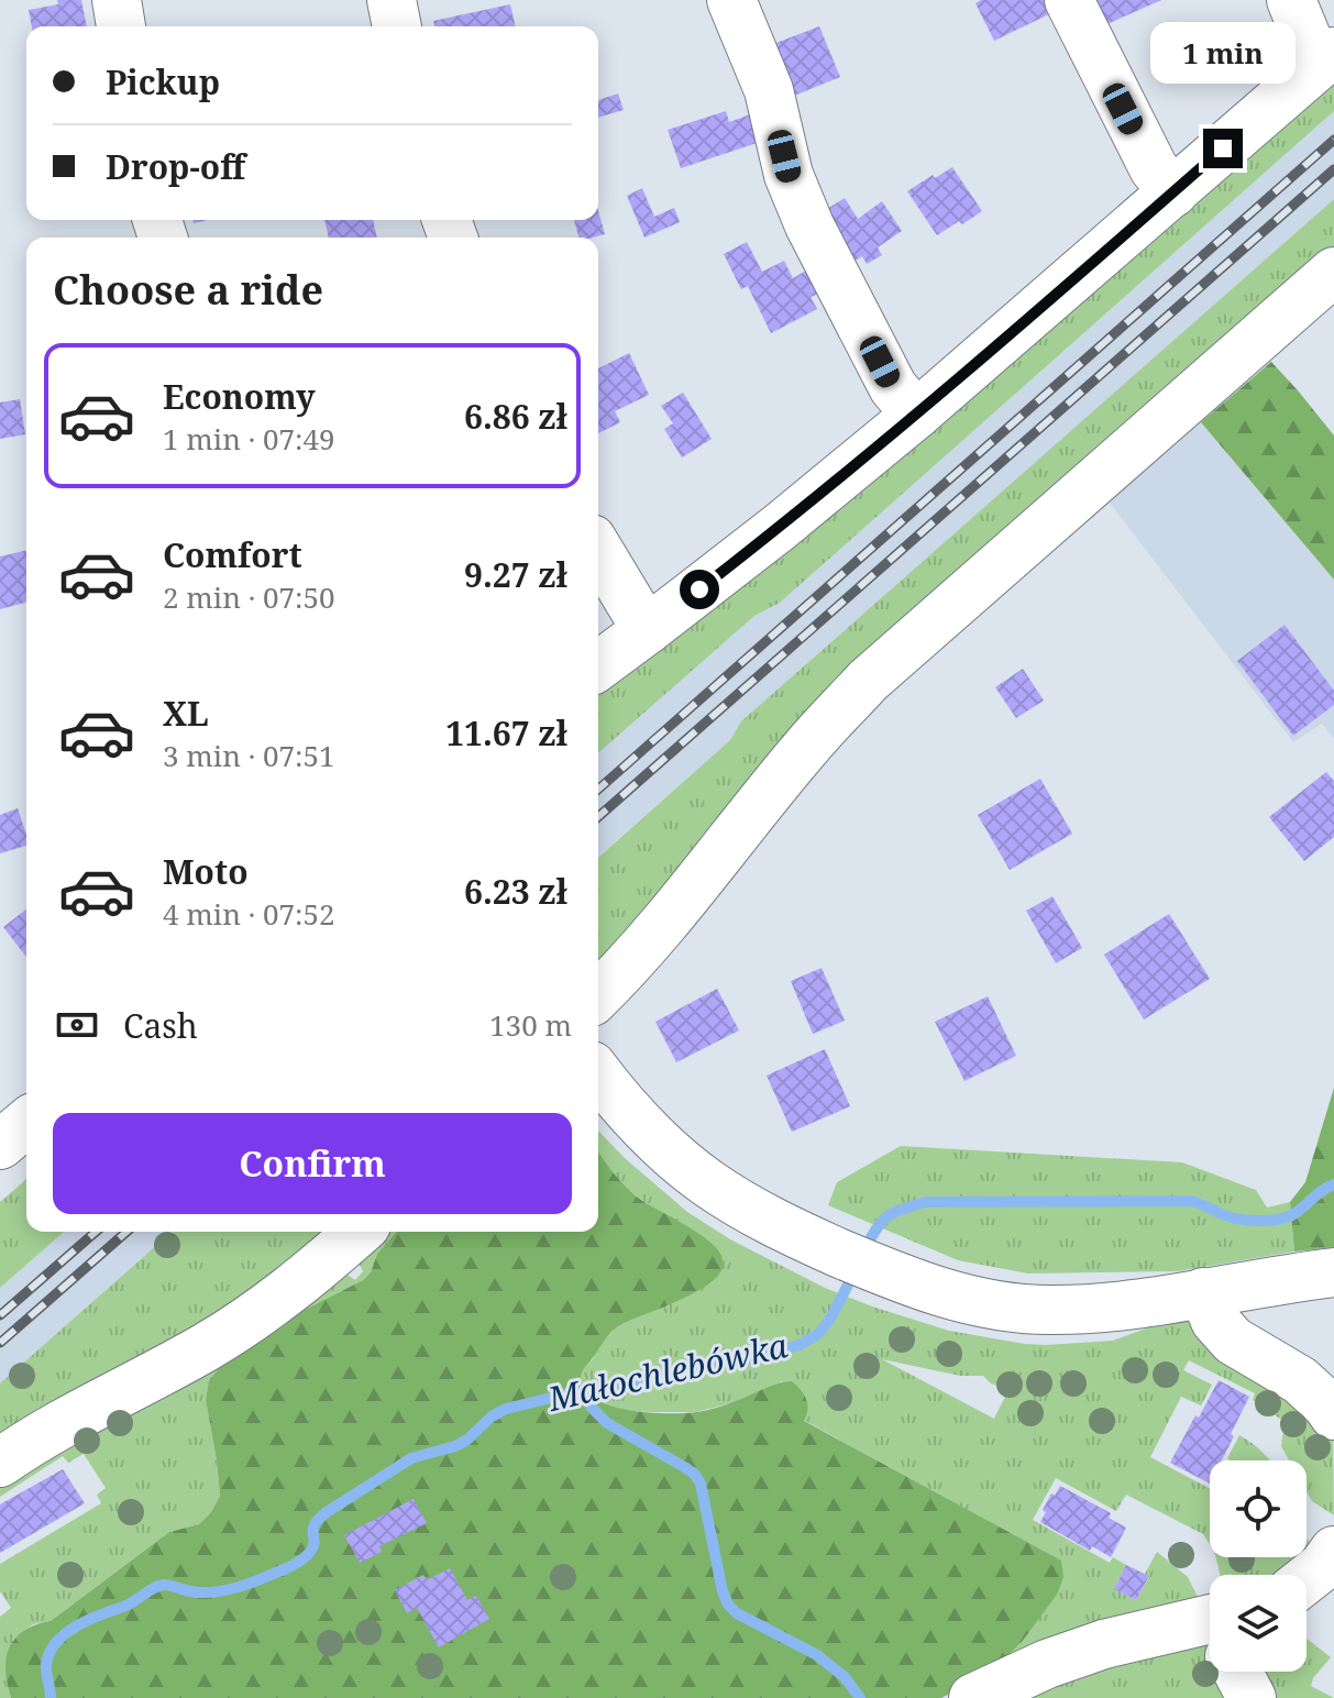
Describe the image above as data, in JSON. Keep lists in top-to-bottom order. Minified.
{"water":["Małochlebówka"],"page":{"bubble":"1 min","banner":["Pickup","Drop-off"],"heading":"Choose a ride","list":[{"name":"Economy","note":"1 min · 07:49","value":"6.86 zł"},{"name":"Comfort","note":"2 min · 07:50","value":"9.27 zł"},{"name":"XL","note":"3 min · 07:51","value":"11.67 zł"},{"name":"Moto","note":"4 min · 07:52","value":"6.23 zł"}],"pay":["Cash","130 m"],"buttons":"Confirm"}}
